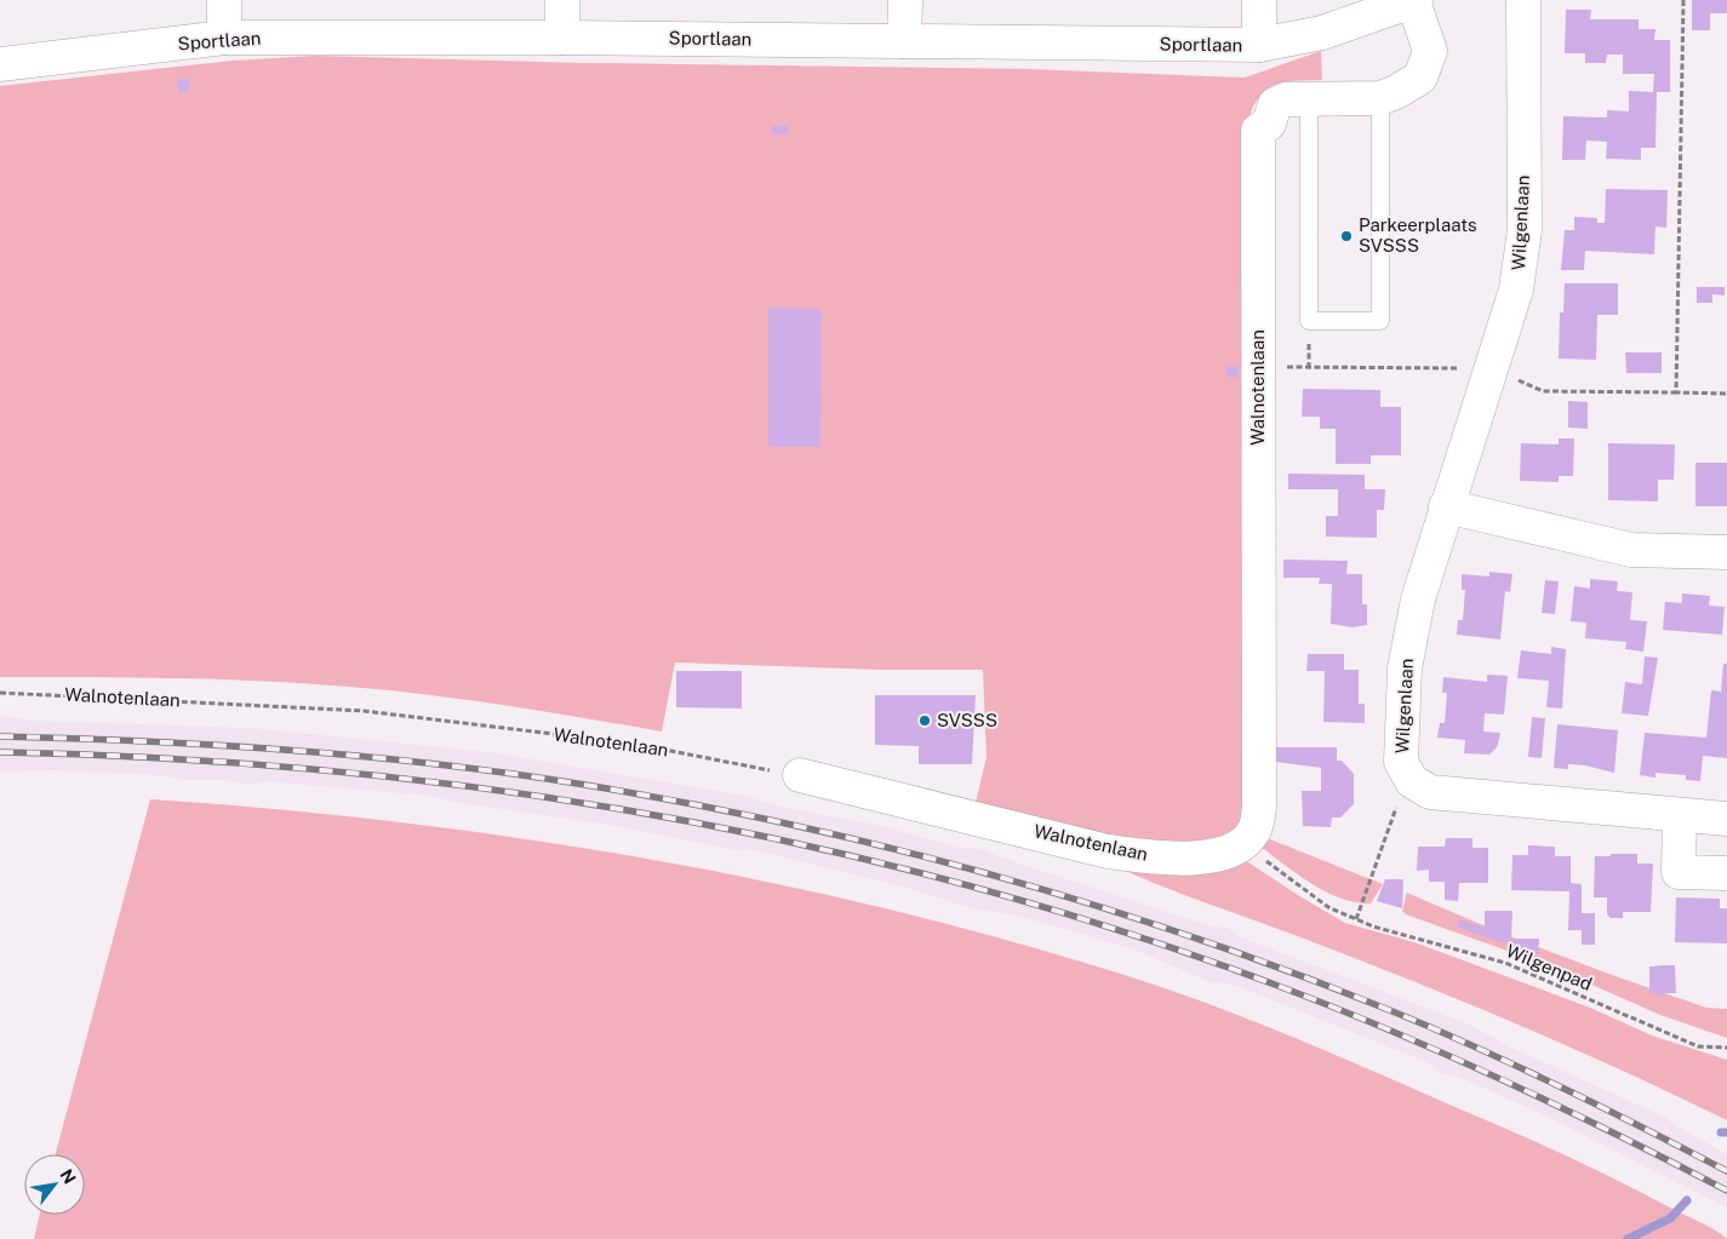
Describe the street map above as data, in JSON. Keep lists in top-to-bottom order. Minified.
{"streets":{"street":["Sportlaan","Wilgenlaan","Walnotenlaan"],"path":["Wilgenpad"]},"crossings":[["Sportlaan","Walnotenlaan"],["Walnotenlaan","Wilgenpad"]],"places":["Parkeerplaats SVSSS","SVSSS"],"north":"top right"}
